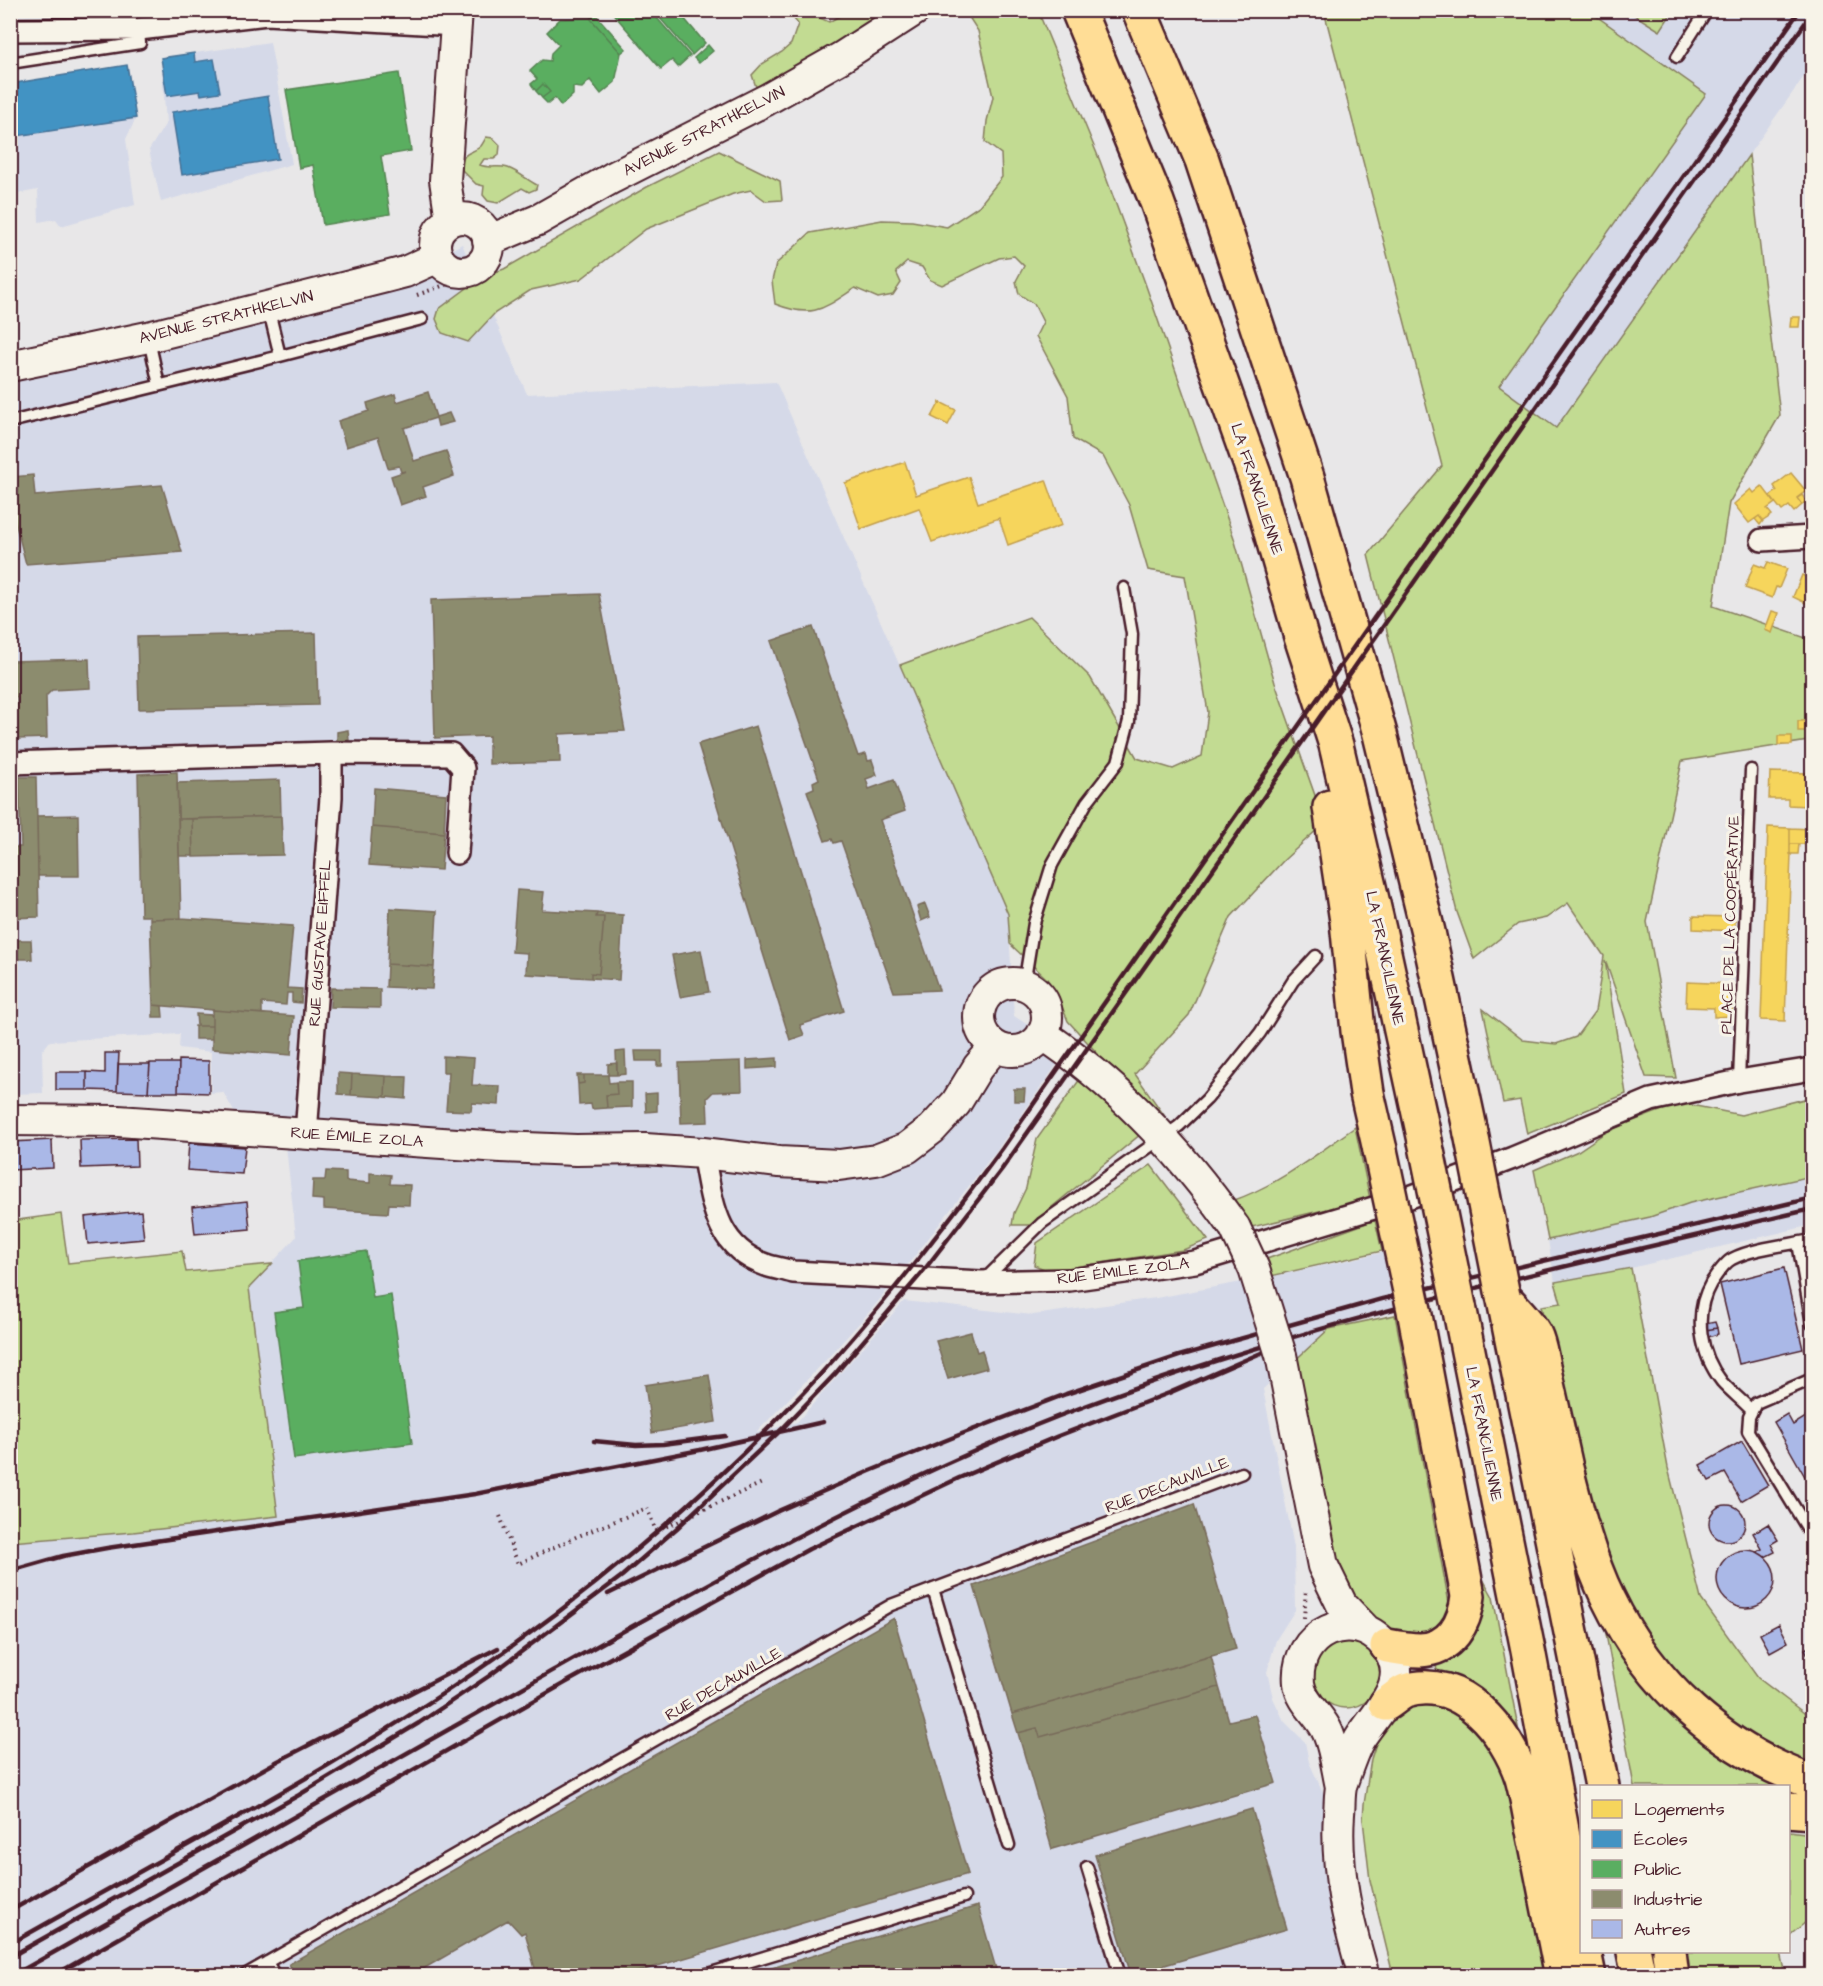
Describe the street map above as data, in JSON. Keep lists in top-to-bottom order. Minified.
{"streets":{"highway":["LA FRANCILIENNE"],"street":["AVENUE STRATHKELVIN","RUE GUSTAVE EIFFEL","RUE ÉMILE ZOLA"],"lane":["PLACE DE LA COOPÉRATIVE","RUE DECAUVILLE"]},"crossings":[["PLACE DE LA COOPÉRATIVE","RUE ÉMILE ZOLA"],["RUE GUSTAVE EIFFEL","RUE ÉMILE ZOLA"]],"legend":["Logements","Écoles","Public","Industrie","Autres"]}
